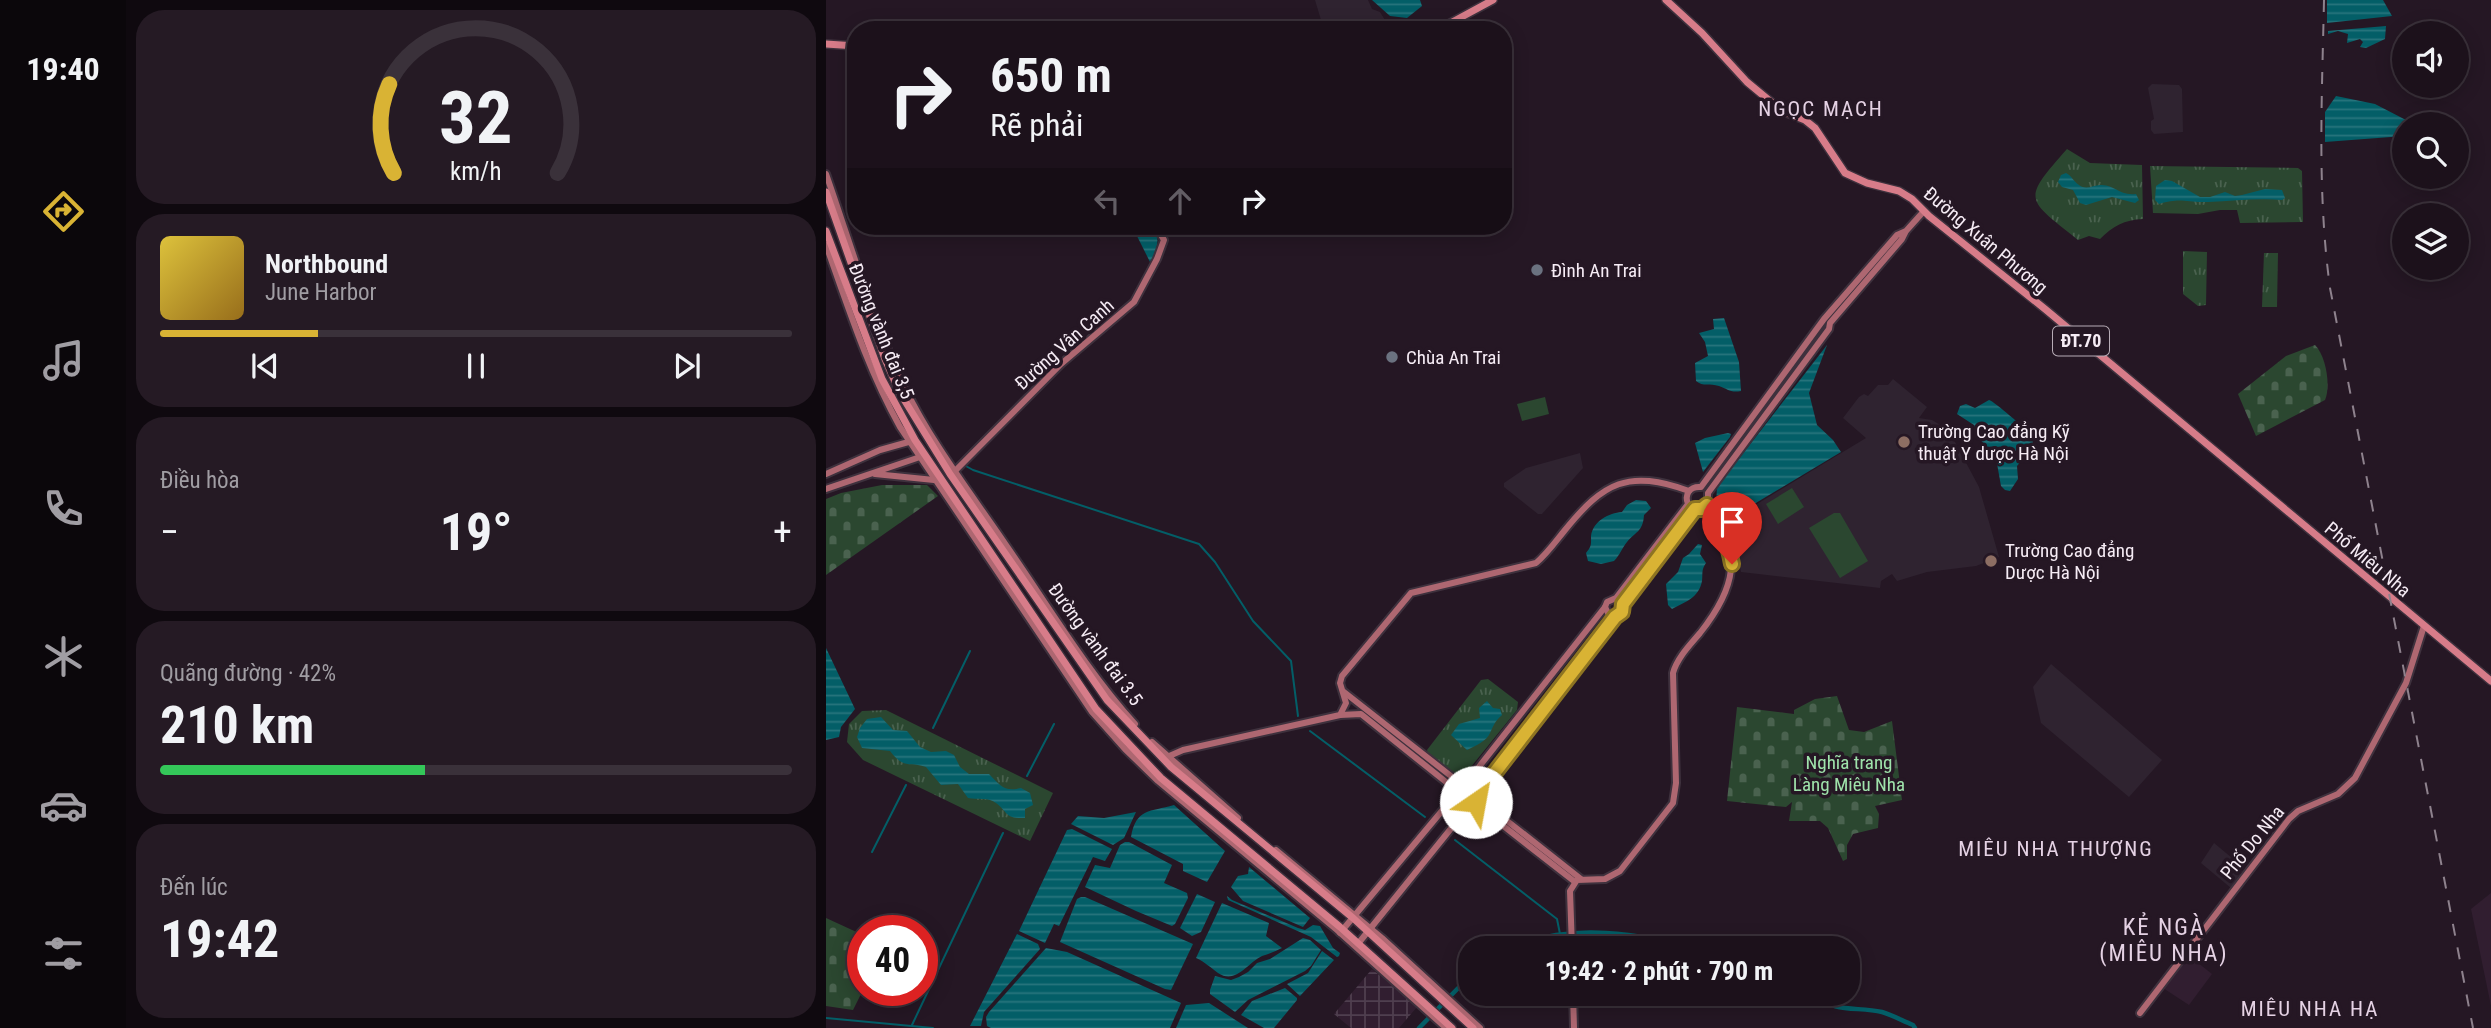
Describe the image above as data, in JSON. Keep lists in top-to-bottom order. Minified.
{"streets":{"main road":["Đường Xuân Phương","Đường vành đai 3,5","ĐT.70","Phố Miêu Nha","Đường vành đai 3.5"],"street":["Đường Vân Canh","Phố Do Nha"]},"crossings":[["Đường Xuân Phương","Phố Miêu Nha"],["Đường vành đai 3,5","Đường Vân Canh"],["Đường vành đai 3,5","Đường vành đai 3.5"],["Đường Vân Canh","Đường vành đai 3.5"],["Phố Miêu Nha","Phố Do Nha"]],"districts":["NGỌC MẠCH","MIÊU NHA THƯỢNG","KẺ NGÀ (MIÊU NHA)","MIÊU NHA HẠ"],"parks":["Nghĩa trang Làng Miêu Nha"],"places":["Đình An Trai","Chùa An Trai","Trường Cao đẳng Kỹ thuật Y dược Hà Nội","Trường Cao đẳng Dược Hà Nội"],"page":{"tabs":"19:40","turn":["650 m","Rẽ phải"],"song":["Northbound","June Harbor"],"tile":["Điều hòa",["Quãng đường · 42%","210 km"],["Đến lúc","19:42"]],"heat":["−","19°","+"],"limit":"40","trip":"19:42 · 2 phút · 790 m","gauge":["32","km/h"]}}
